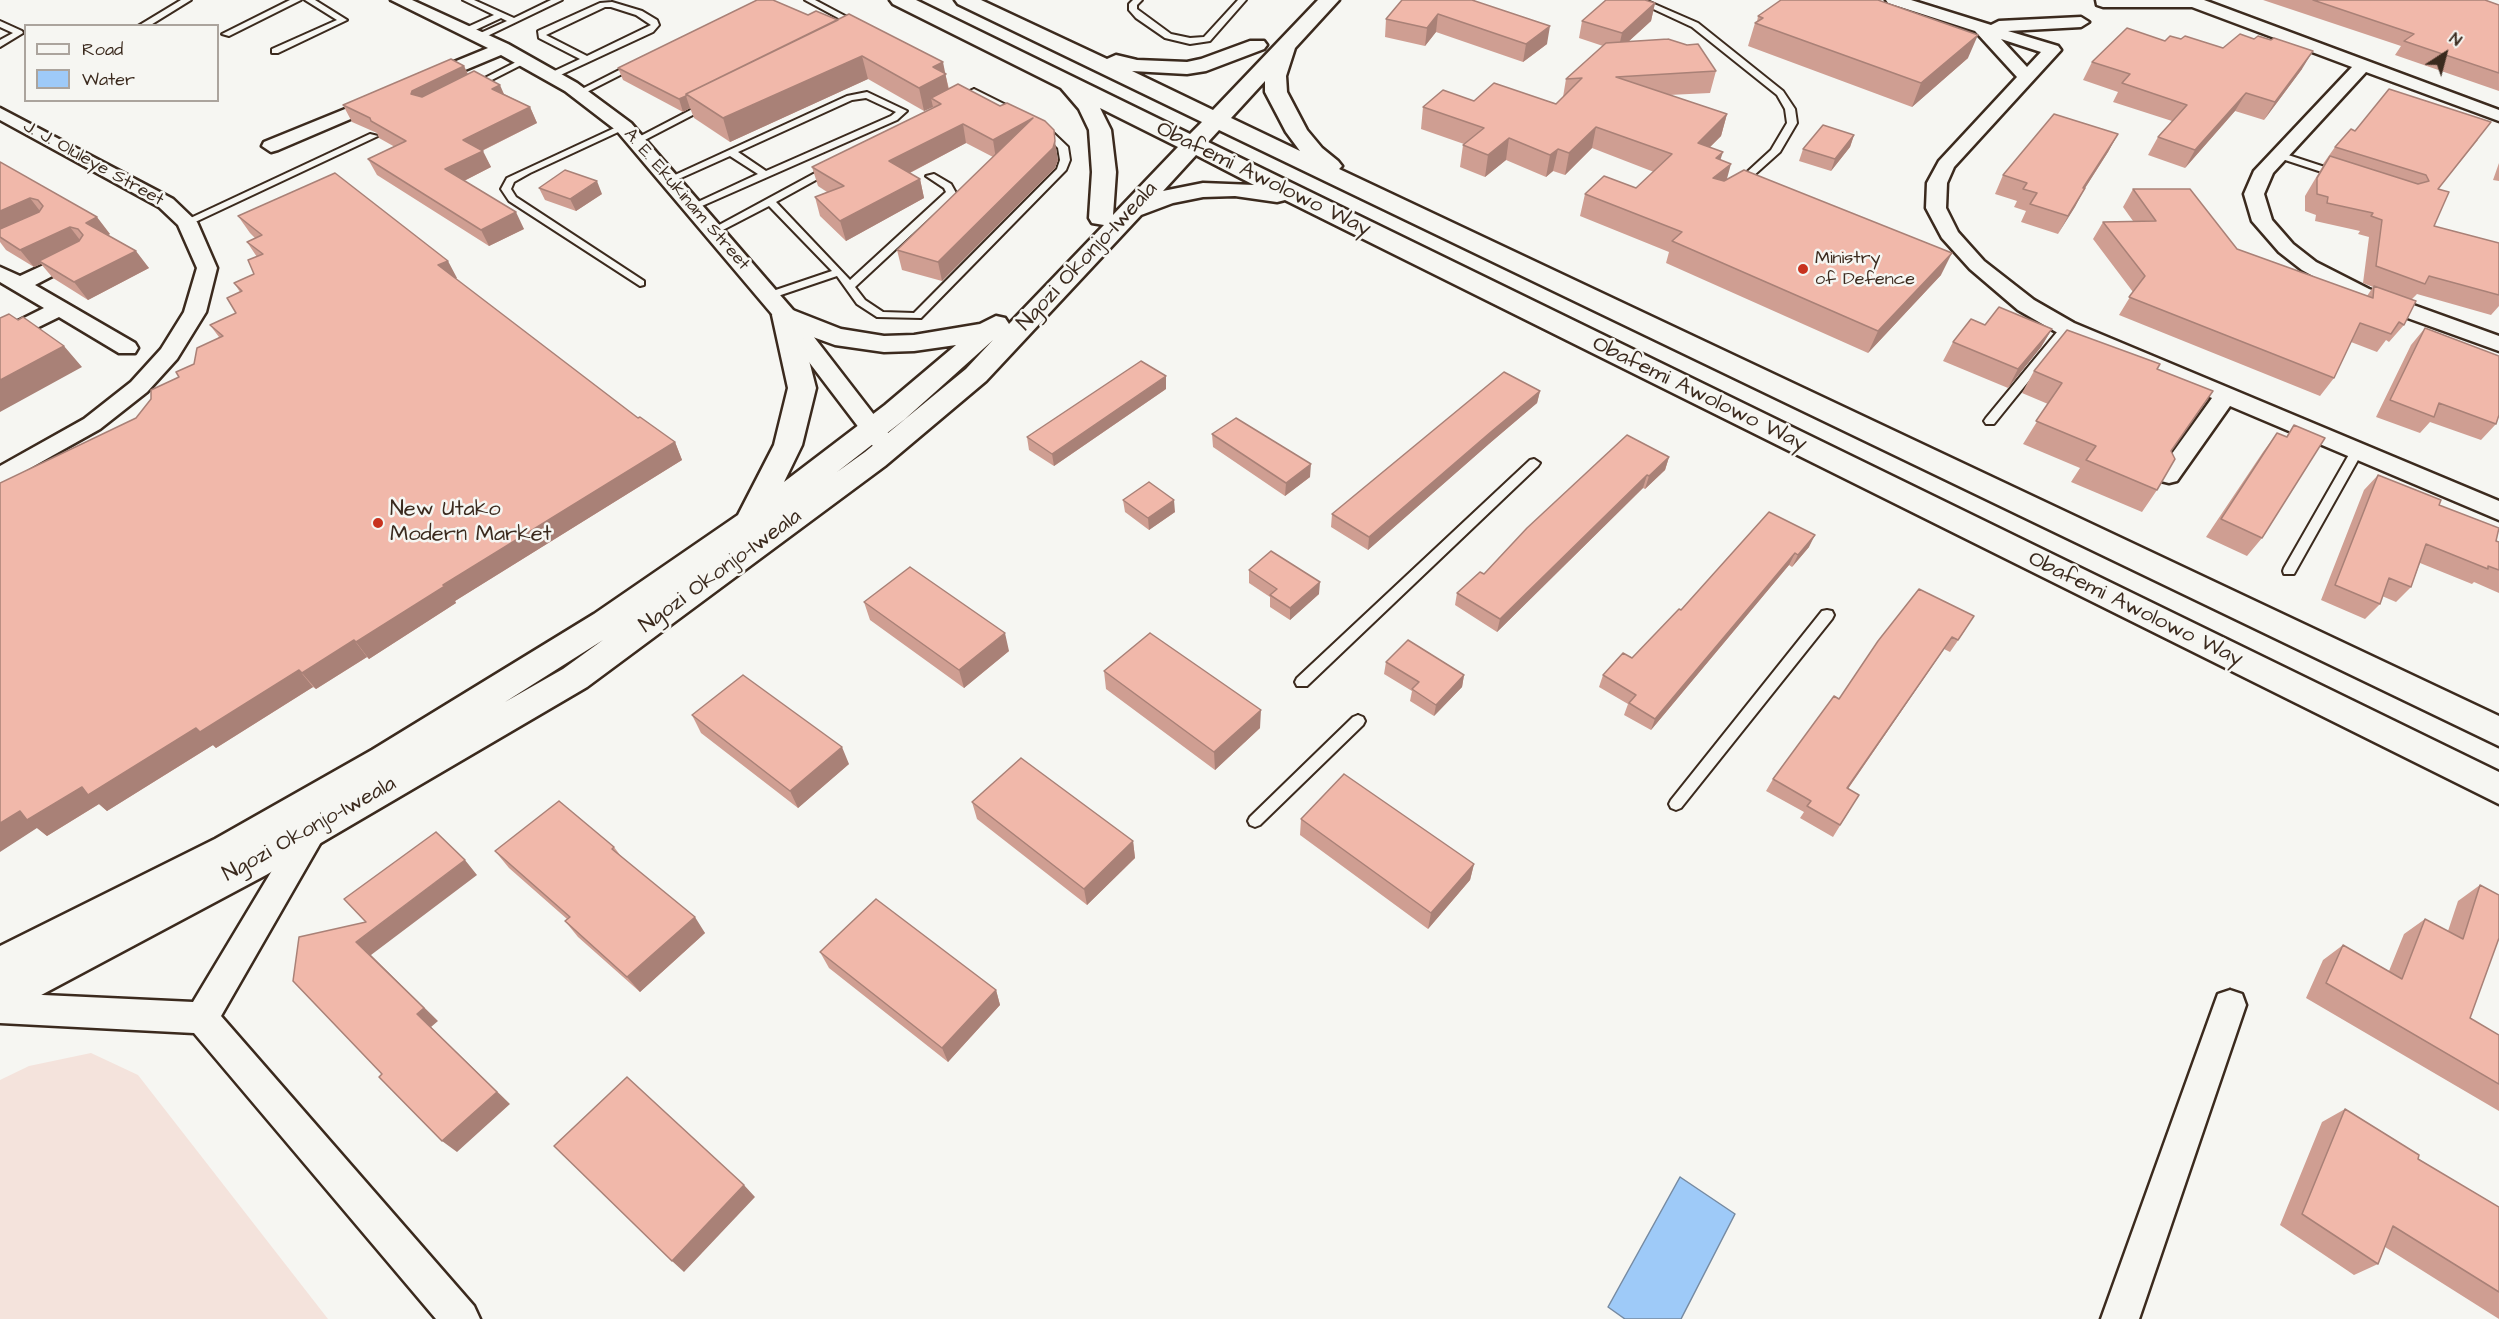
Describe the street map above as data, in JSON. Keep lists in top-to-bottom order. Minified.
{"streets":{"main road":["Obafemi Awolowo Way","Ngozi Okonjo-Iweala"],"street":["J. J. Oluleye Street","A. E. Ekukinam Street"]},"crossings":[["Obafemi Awolowo Way","Ngozi Okonjo-Iweala"],["A. E. Ekukinam Street","Ngozi Okonjo-Iweala"]],"places":["Ministry of Defence","New Utako Modern Market"],"legend":["Road","Water"],"north":"top right"}
